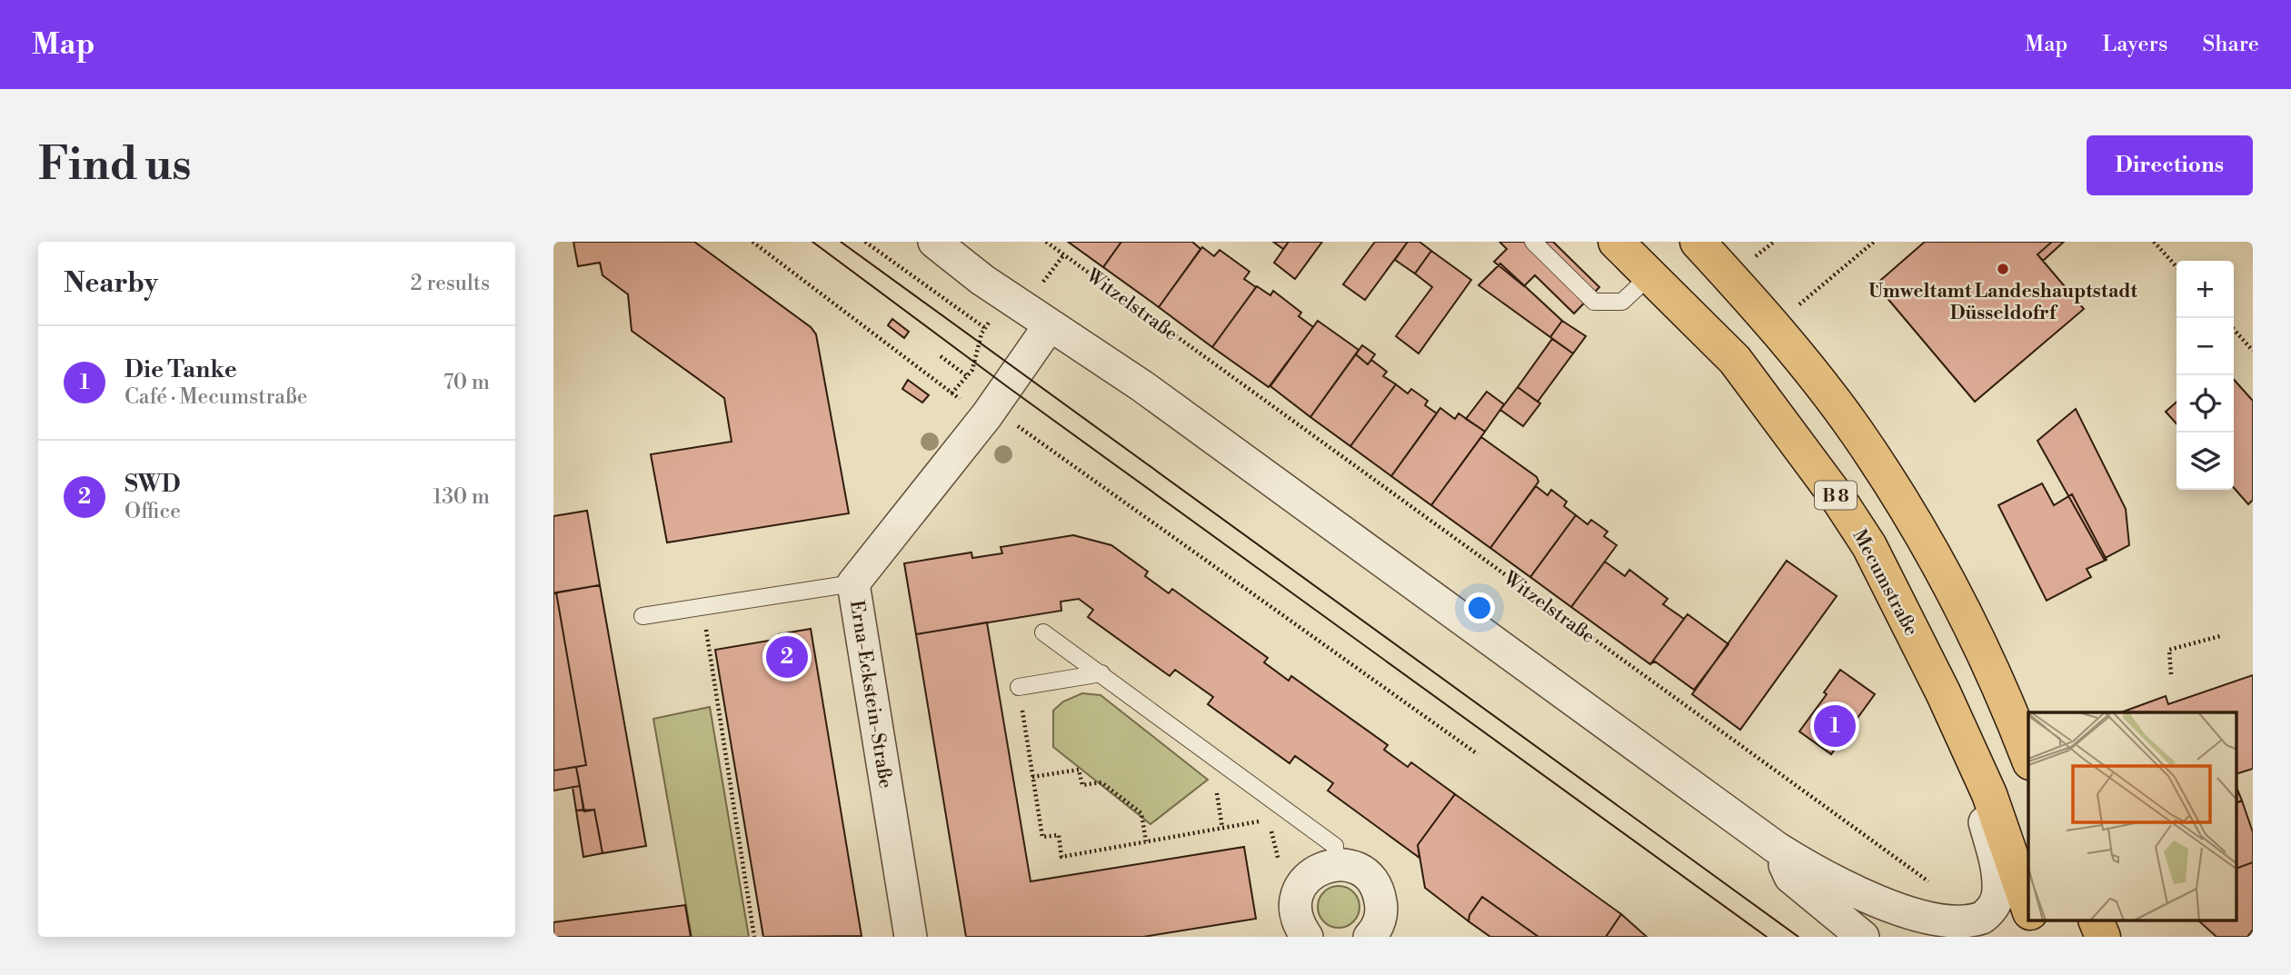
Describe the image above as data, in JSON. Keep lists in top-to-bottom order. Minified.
{"streets":{"main road":["B 8","Mecumstraße"],"street":["Erna-Eckstein-Straße"],"path":["Witzelstraße"]},"places":["Umweltamt Landeshauptstadt Düsseldofrf"],"page":{"header":"Map","nav":["Map","Layers","Share"],"buttons":"Directions","title":"Find us","heading":["Nearby","2 results"],"map_buttons":["+","−"],"list":[{"mark":"1","name":"Die Tanke","note":"Café · Mecumstraße","value":"70 m"},{"mark":"2","name":"SWD","note":"Office","value":"130 m"}],"pins":["2","1"]}}
